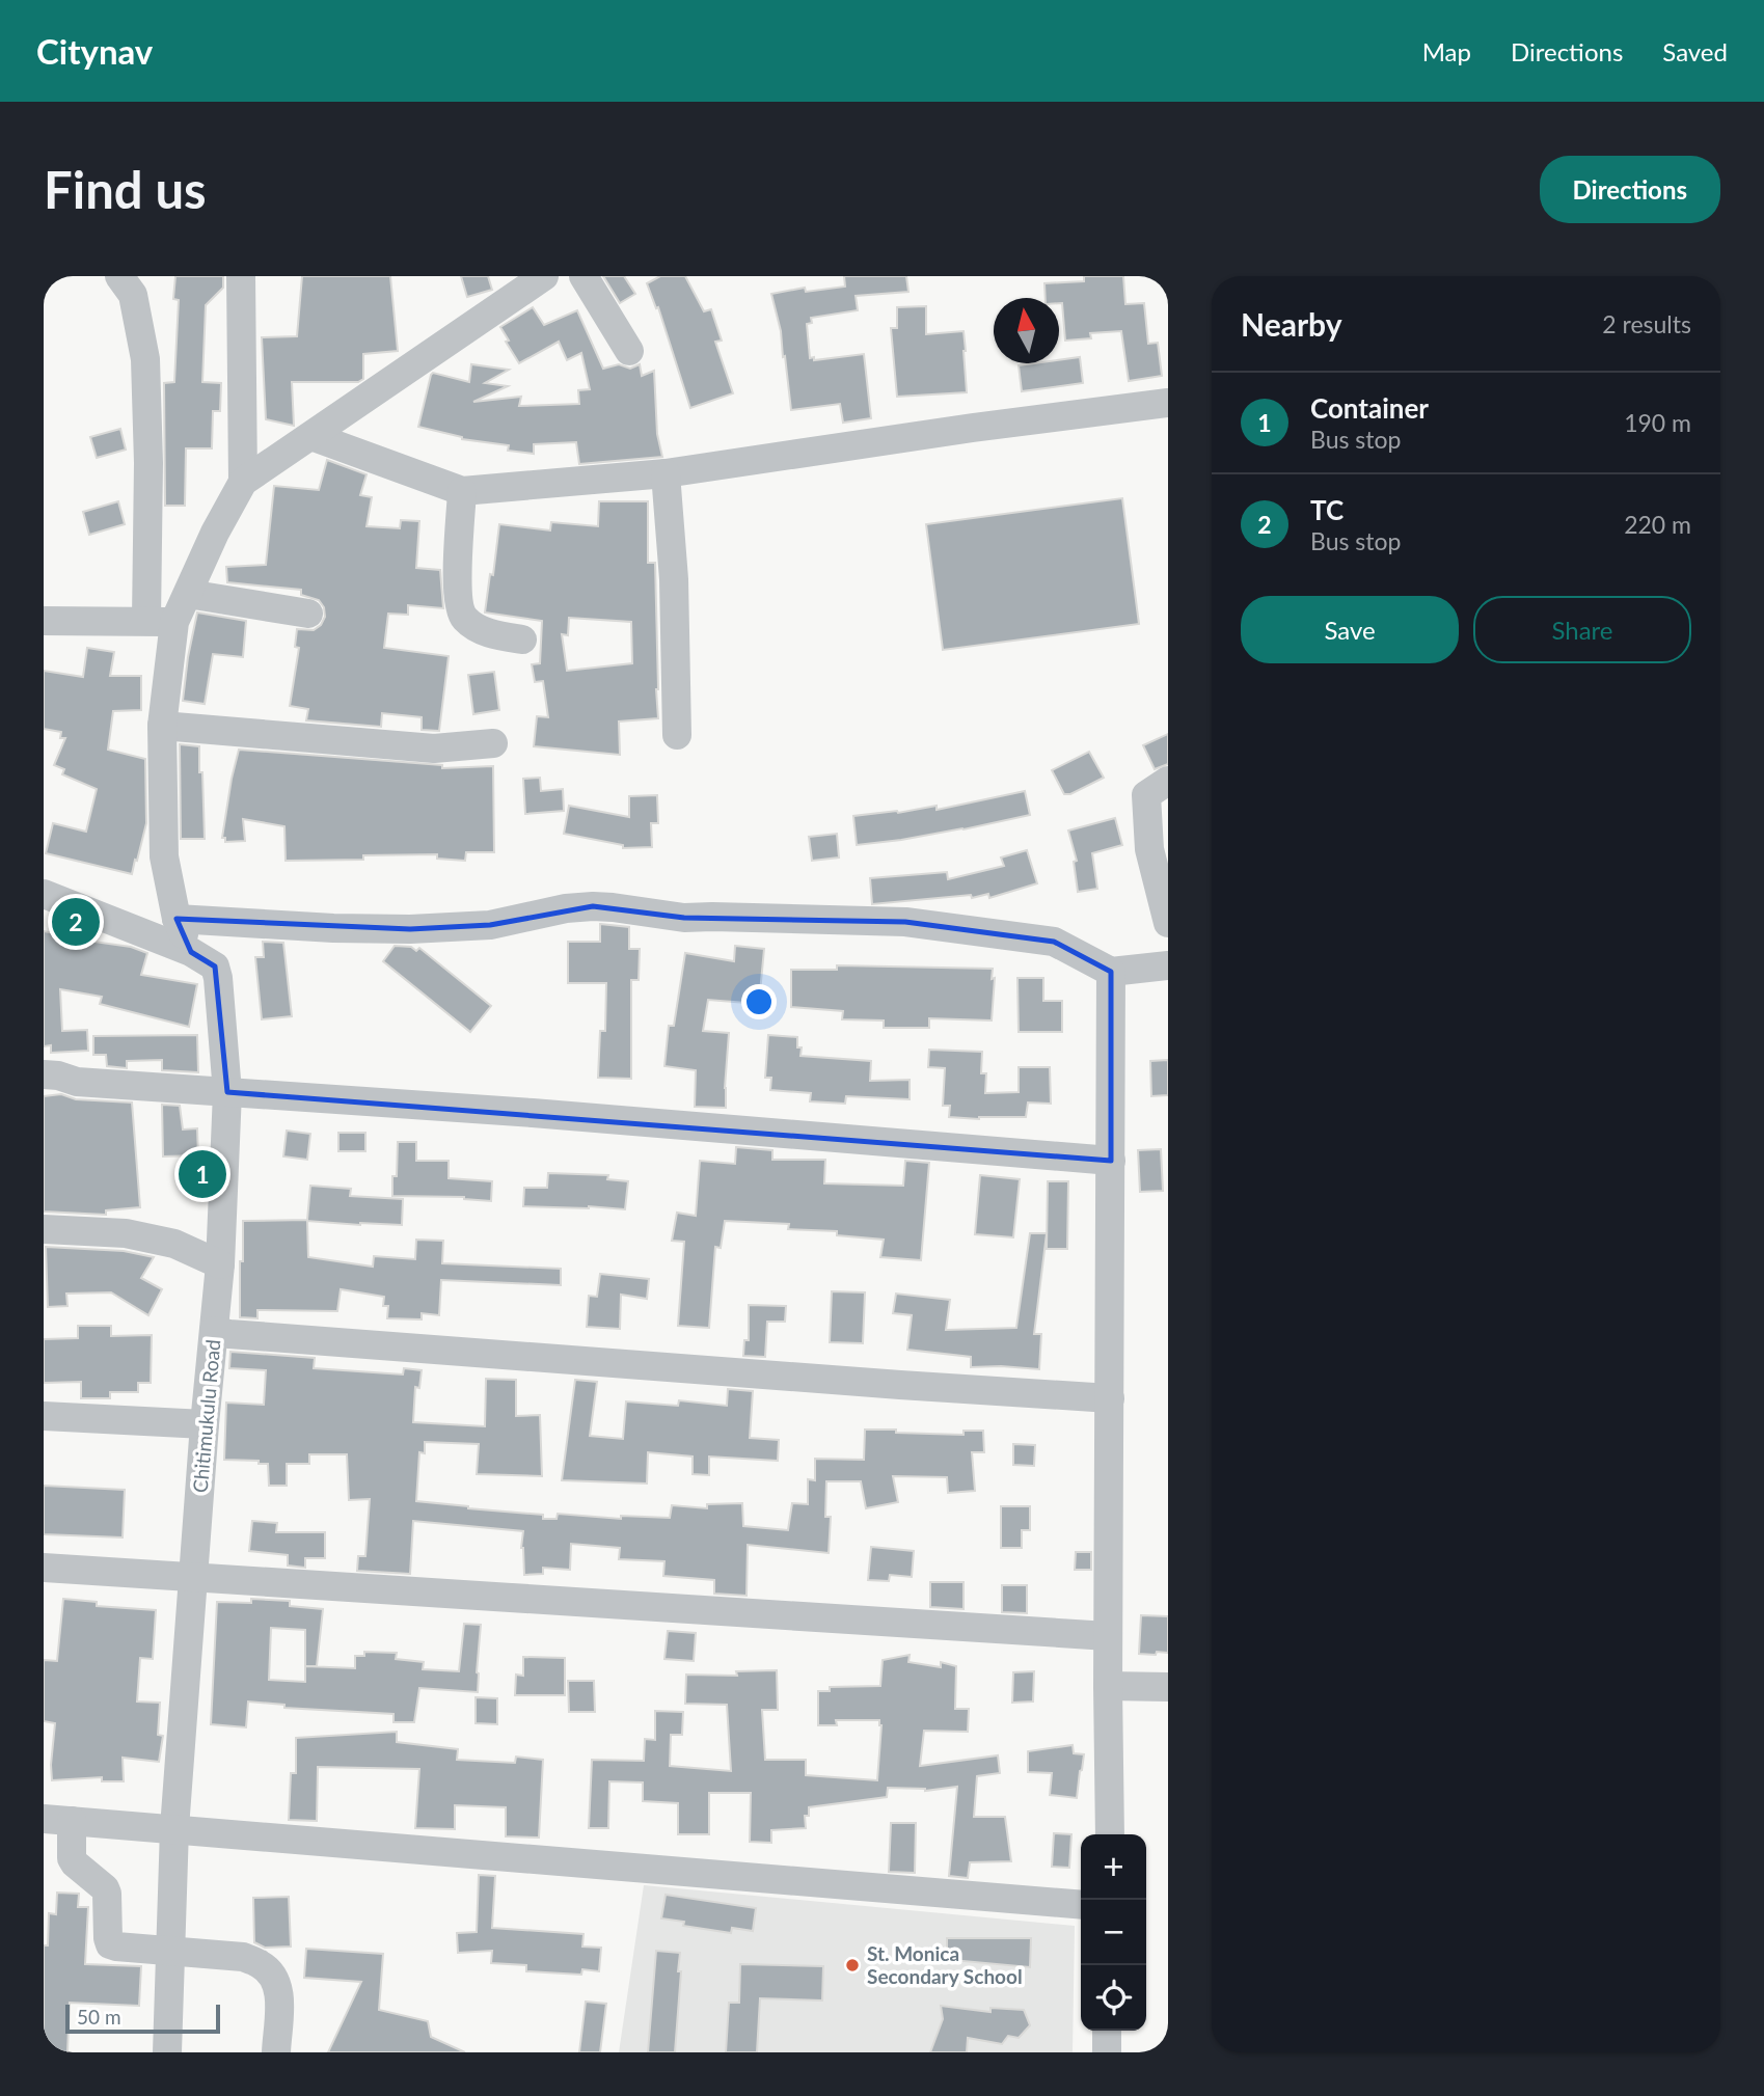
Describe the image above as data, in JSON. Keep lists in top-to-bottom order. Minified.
{"streets":{"street":["Chitimukulu Road"]},"places":["St. Monica Secondary School"],"scale_bar":"50 m","north":"top","page":{"header":"Citynav","nav":["Map","Directions","Saved"],"buttons":["Directions",["Save","Share"]],"title":"Find us","heading":["Nearby","2 results"],"list":[{"mark":"1","name":"Container","note":"Bus stop","value":"190 m"},{"mark":"2","name":"TC","note":"Bus stop","value":"220 m"}],"pins":["2","1"],"map_buttons":["+","−"],"scale":"50 m"}}
